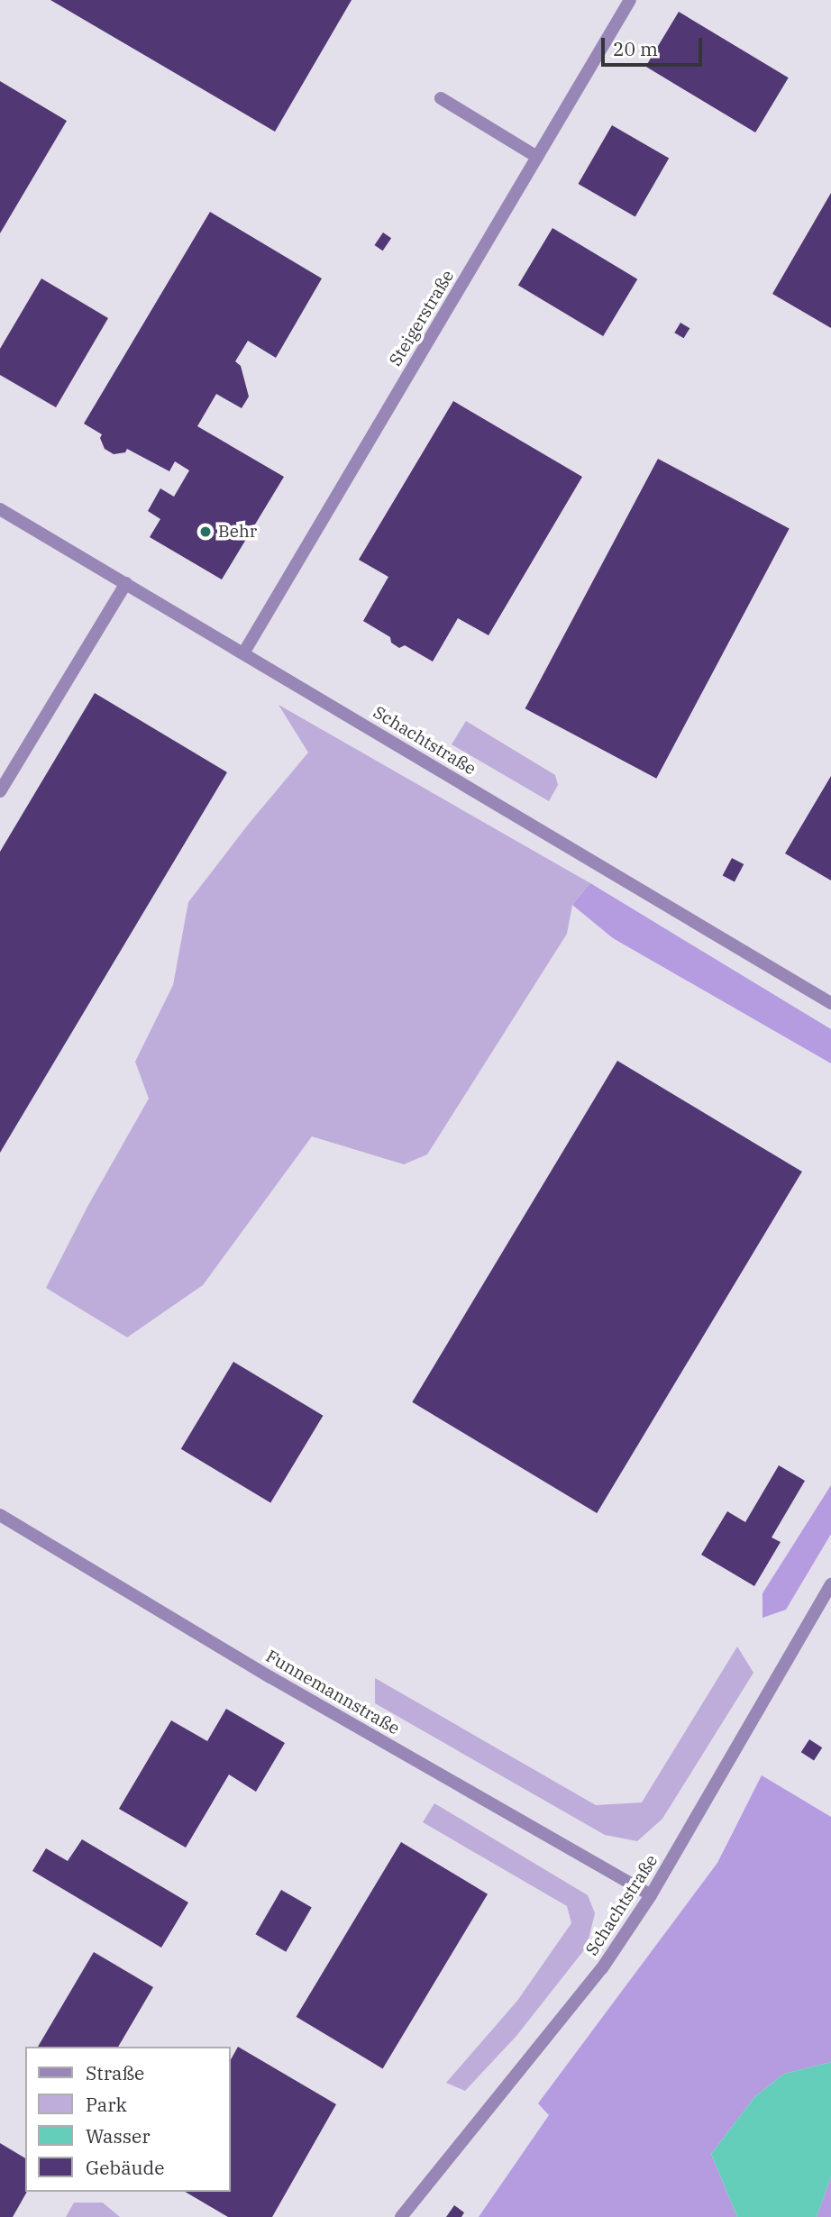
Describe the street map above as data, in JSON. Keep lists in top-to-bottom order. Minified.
{"streets":{"street":["Steigerstraße","Schachtstraße","Funnemannstraße"]},"crossings":[["Steigerstraße","Schachtstraße"],["Schachtstraße","Funnemannstraße"]],"places":["Behr"],"legend":["Straße","Park","Wasser","Gebäude"],"scale_bar":"20 m"}
